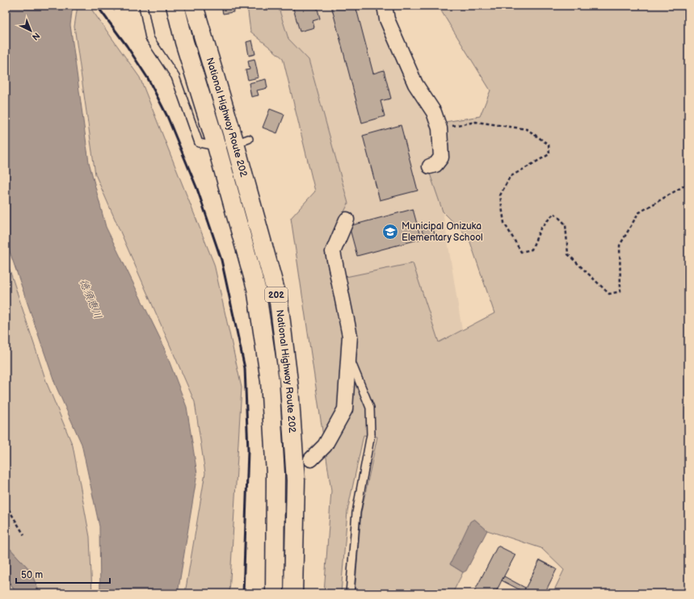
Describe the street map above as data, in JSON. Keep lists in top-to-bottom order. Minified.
{"streets":{"highway":["National Highway Route 202","202"]},"water":["徳須恵川"],"places":{"school or university":["Municipal Onizuka Elementary School"]},"scale_bar":"50 m","north":"bottom right"}
